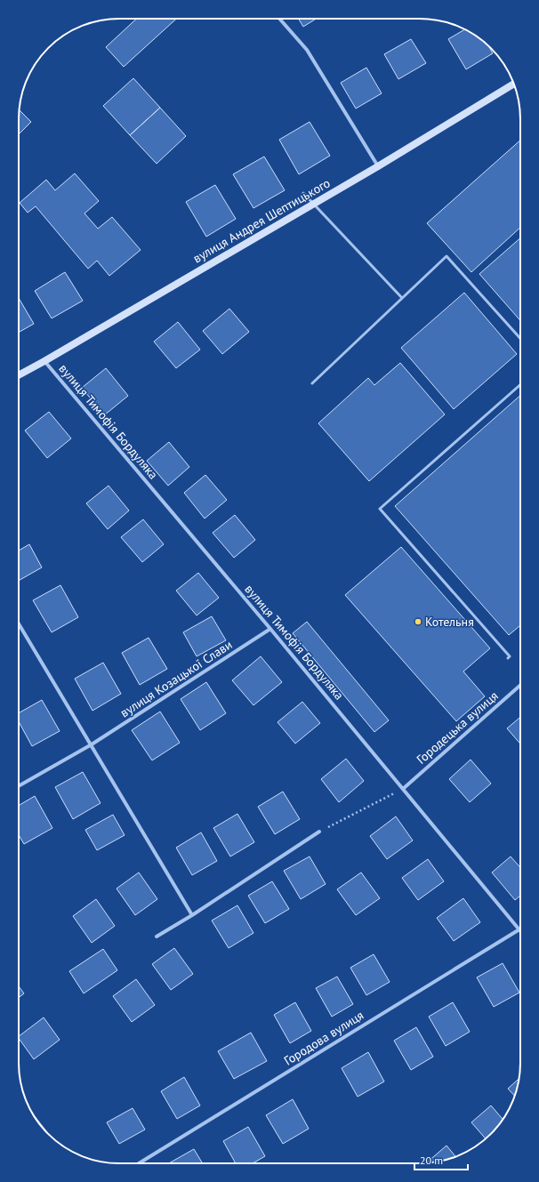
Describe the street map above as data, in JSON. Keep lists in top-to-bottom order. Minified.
{"streets":{"main road":["вулиця Андрея Шептицького"],"street":["вулиця Тимофія Бордуляка","вулиця Козацької Слави","Городецька вулиця","Городова вулиця"]},"crossings":[["вулиця Андрея Шептицького","вулиця Тимофія Бордуляка"],["вулиця Тимофія Бордуляка","вулиця Козацької Слави"],["вулиця Тимофія Бордуляка","Городецька вулиця"],["вулиця Тимофія Бордуляка","Городова вулиця"]],"places":["Котельня"],"scale_bar":"20 m"}
